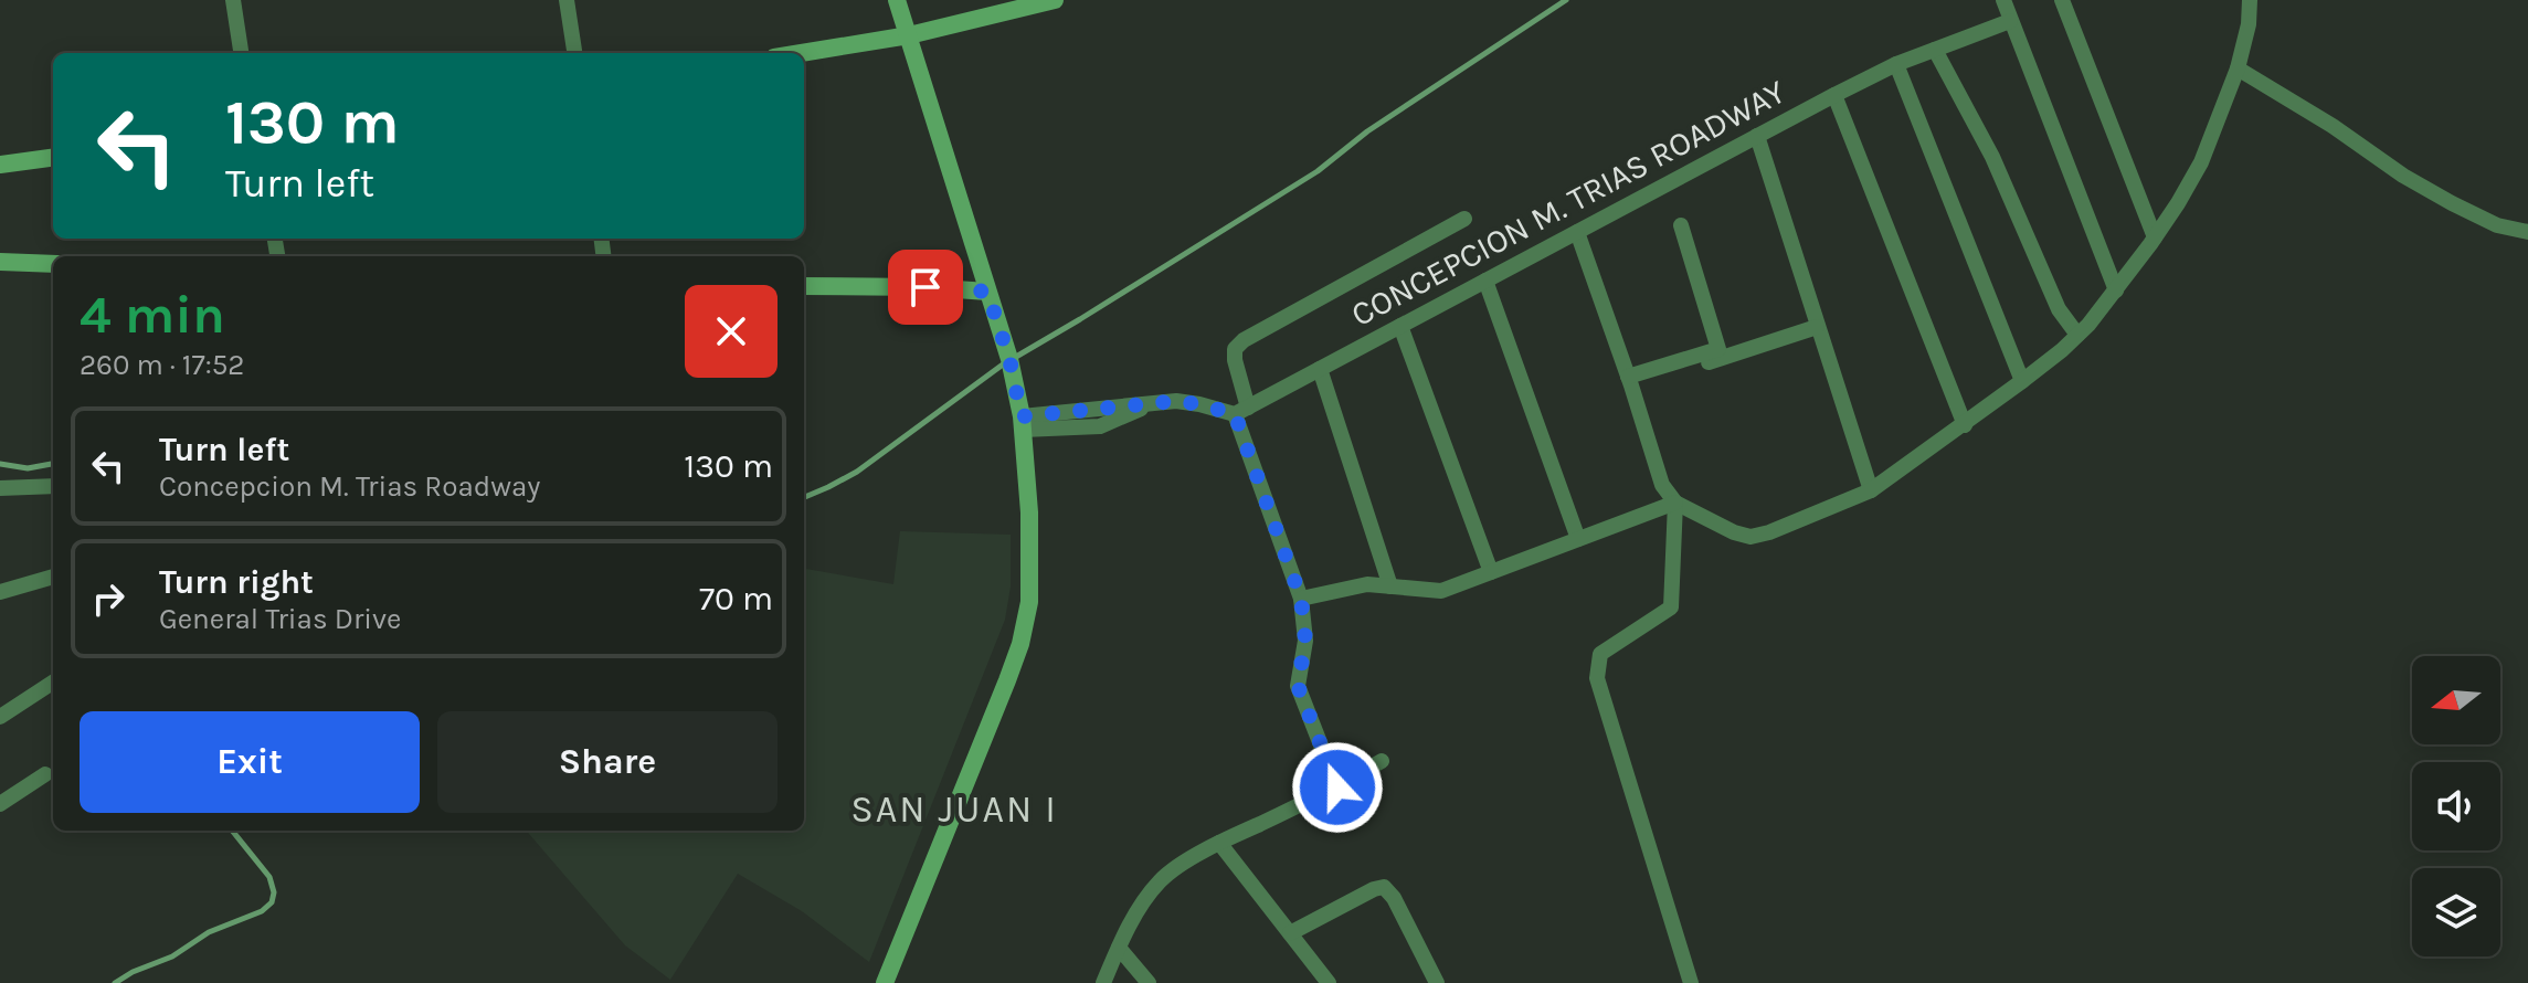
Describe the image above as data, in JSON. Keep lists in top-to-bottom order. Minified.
{"streets":{"street":["CONCEPCION M. TRIAS ROADWAY"]},"districts":["SAN JUAN I"],"north":"left","page":{"turn":["130 m","Turn left"],"heading":["4 min","260 m · 17:52"],"list":[{"name":"Turn left","note":"Concepcion M. Trias Roadway","value":"130 m"},{"name":"Turn right","note":"General Trias Drive","value":"70 m"}],"buttons":["Exit","Share"]}}
